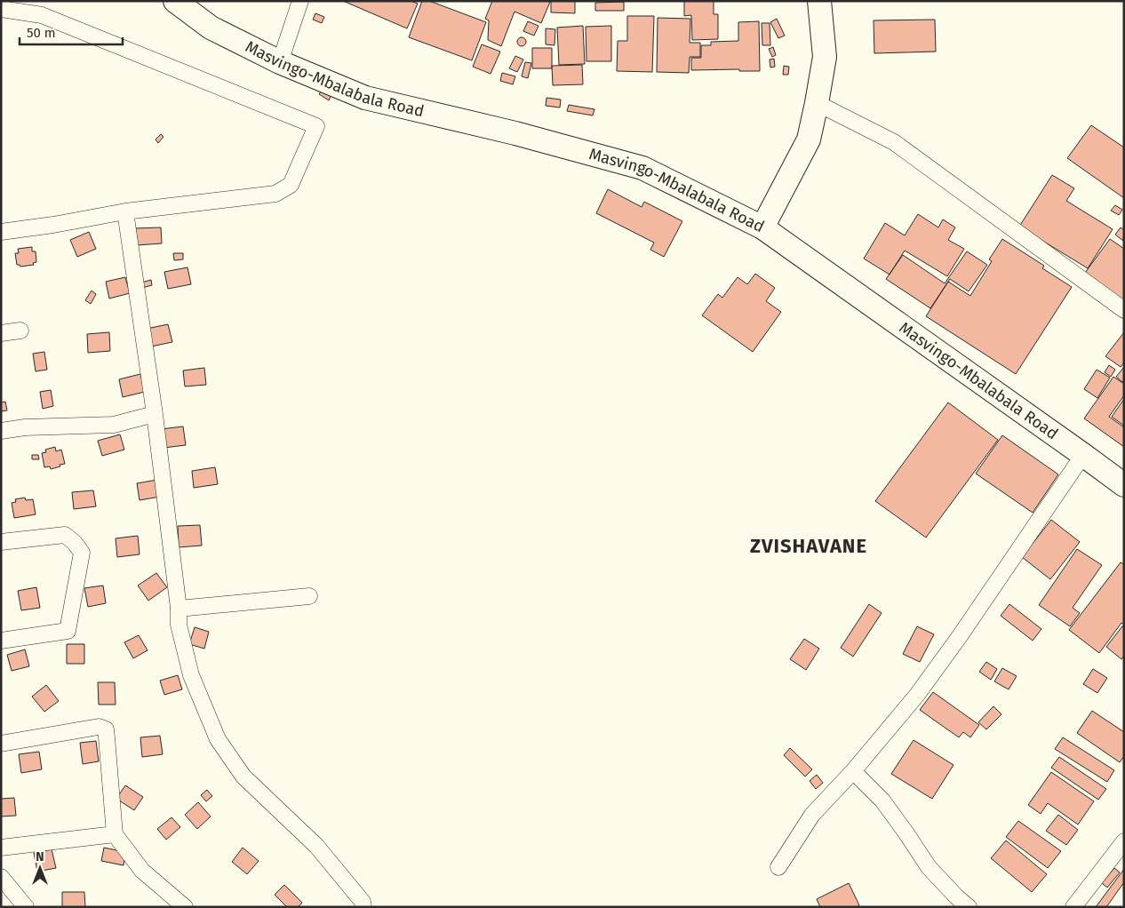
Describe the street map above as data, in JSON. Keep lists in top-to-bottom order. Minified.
{"streets":{"highway":["Masvingo-Mbalabala Road"]},"districts":["ZVISHAVANE"],"scale_bar":"50 m","north":"top"}
